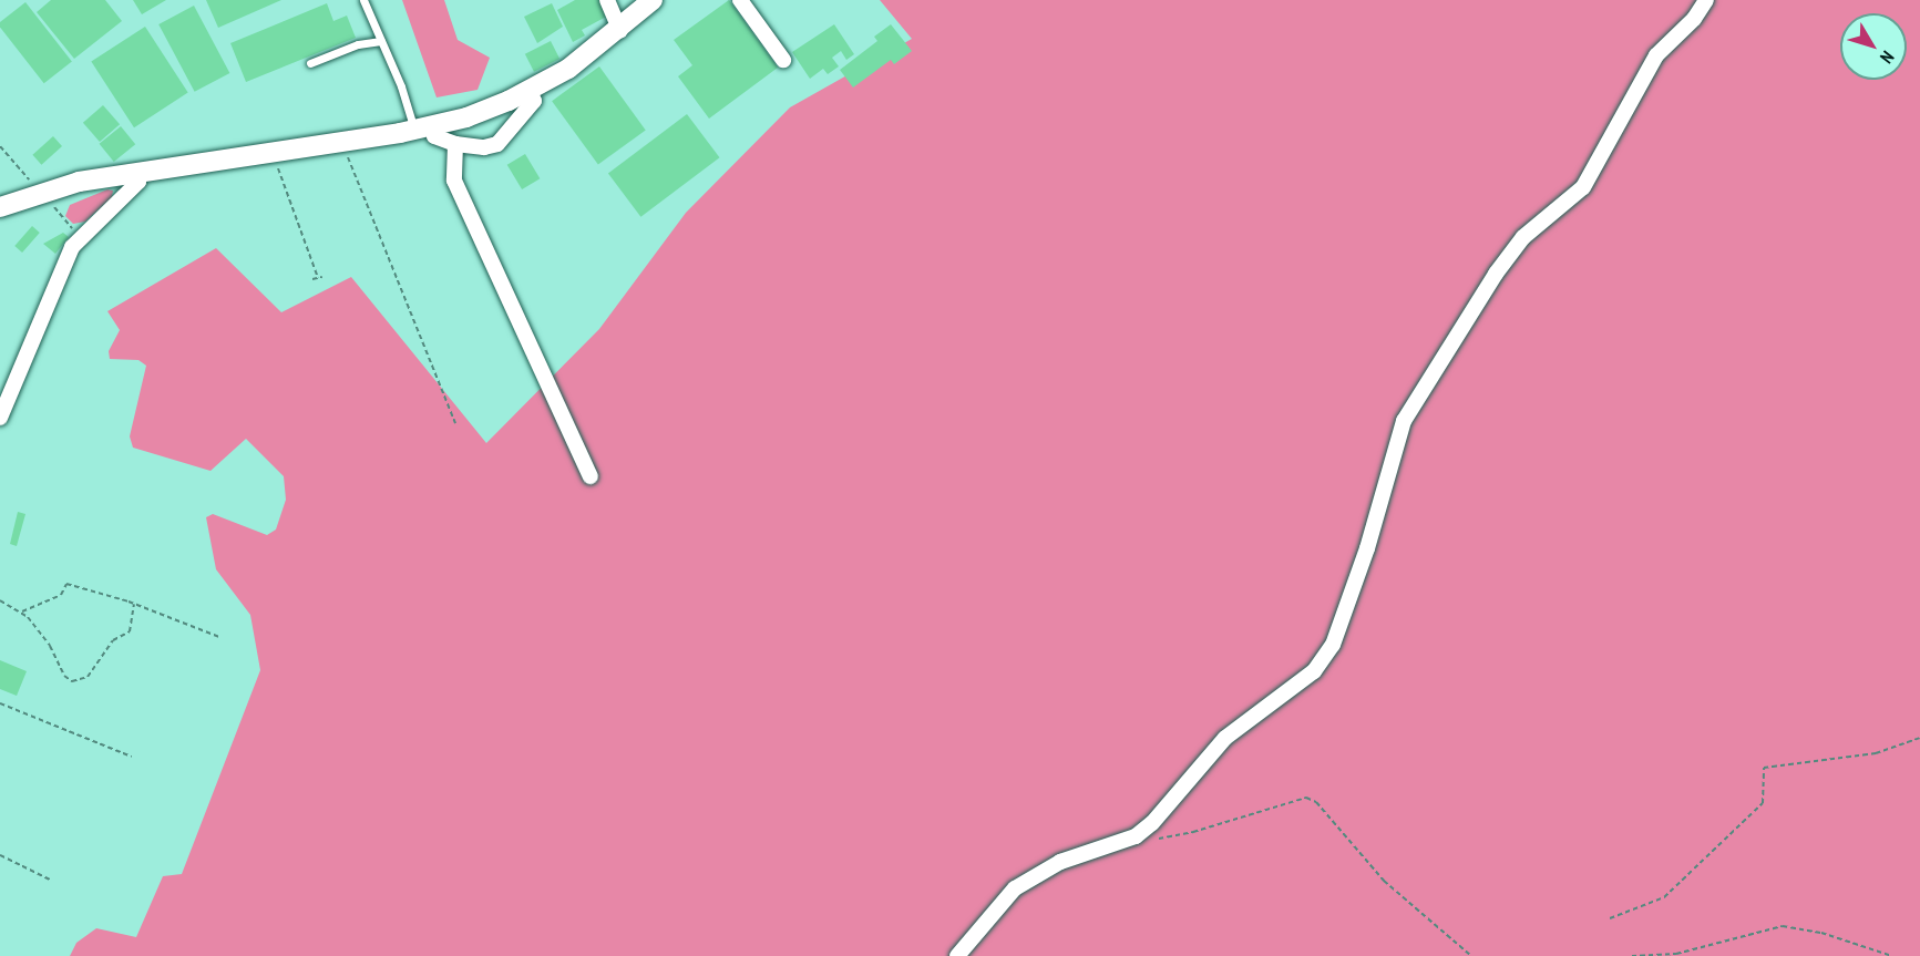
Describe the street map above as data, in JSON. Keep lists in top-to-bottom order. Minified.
{"north":"bottom right"}
